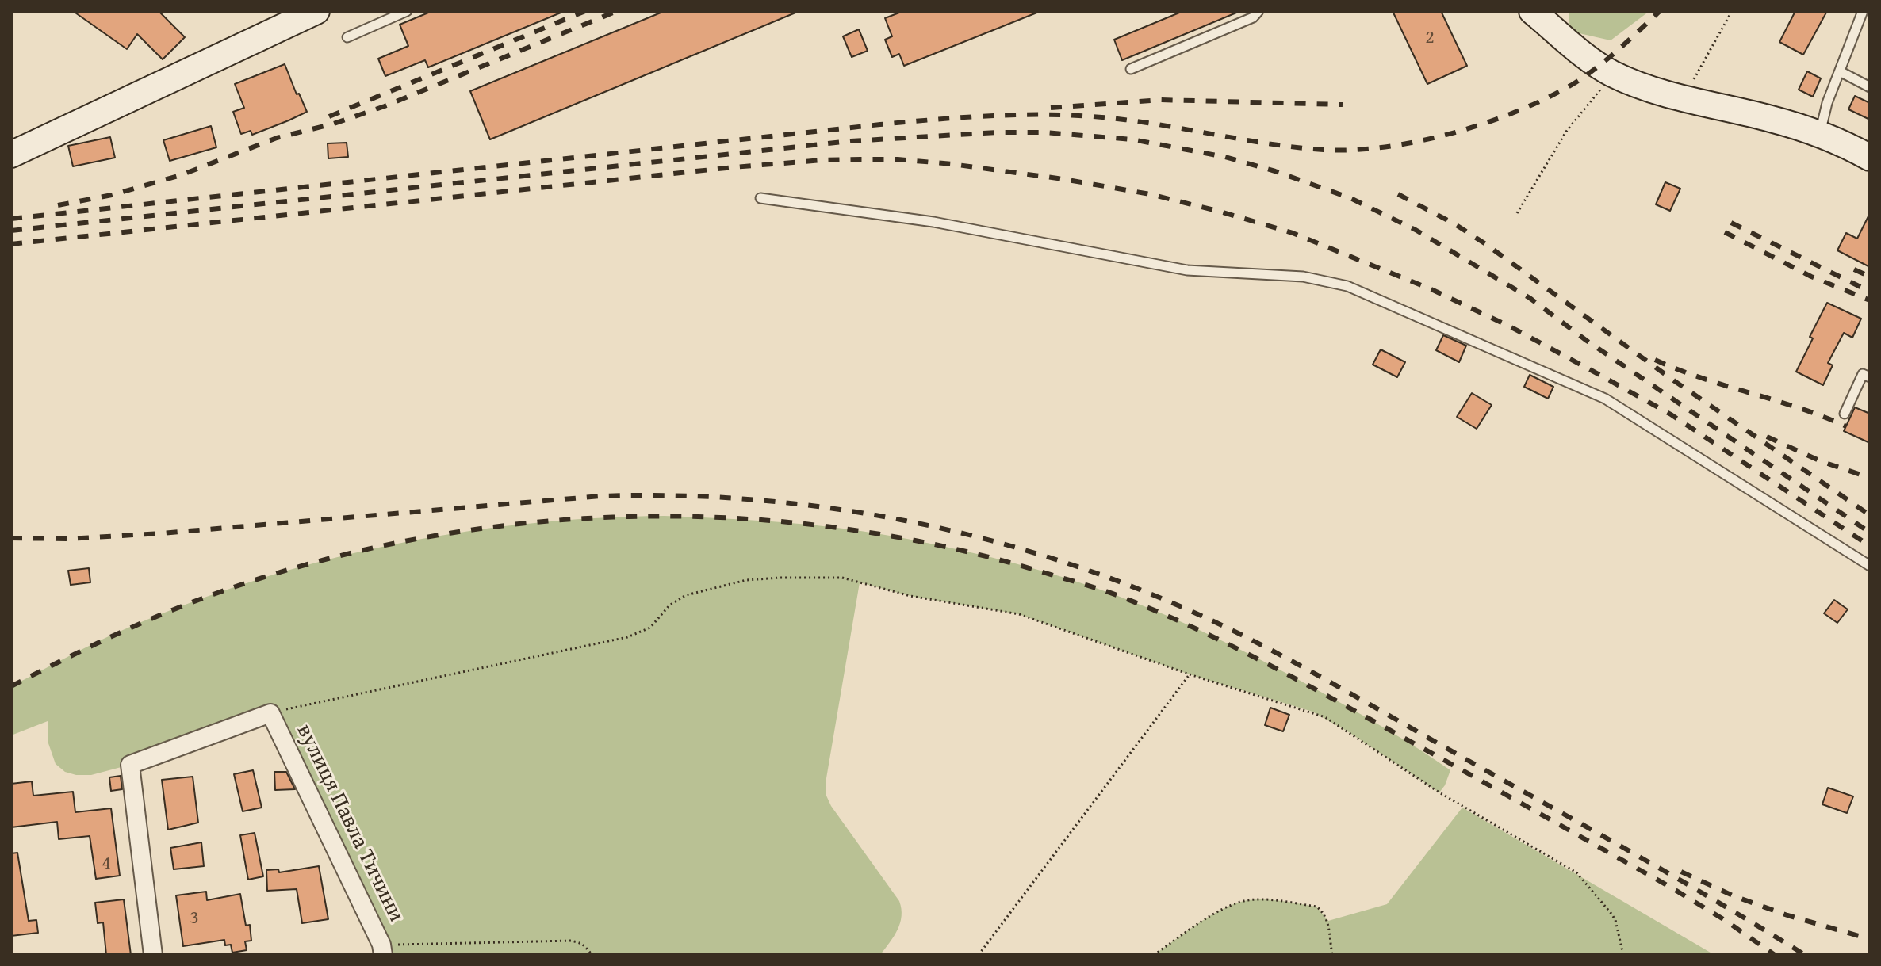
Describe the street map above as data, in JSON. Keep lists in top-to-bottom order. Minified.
{"streets":{"street":["вулиця Павла Тичини"]},"house_numbers":["2","4","3"]}
